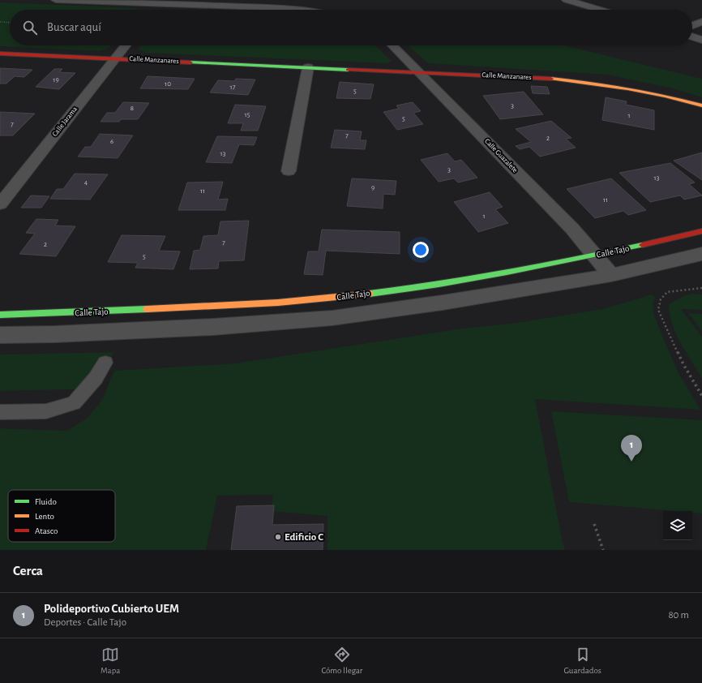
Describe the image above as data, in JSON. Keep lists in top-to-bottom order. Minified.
{"streets":{"street":["Calle Manzanares","Calle Jarama","Calle Guazalete","Calle Tajo"]},"crossings":[["Calle Manzanares","Calle Jarama"],["Calle Manzanares","Calle Guazalete"],["Calle Guazalete","Calle Tajo"]],"places":["Edificio C"],"house_numbers":["19","10","17","5","3","8","15","1","5","7","7","2","6","13","3","13","4","9","11","11","1","7","2","5"],"legend":["Fluido","Lento","Atasco"],"page":{"search":"Buscar aquí","pins":"1","heading":"Cerca","list":[{"mark":"1","name":"Polideportivo Cubierto UEM","note":"Deportes · Calle Tajo","value":"80 m"}],"nav":["Mapa","Cómo llegar","Guardados"]}}
